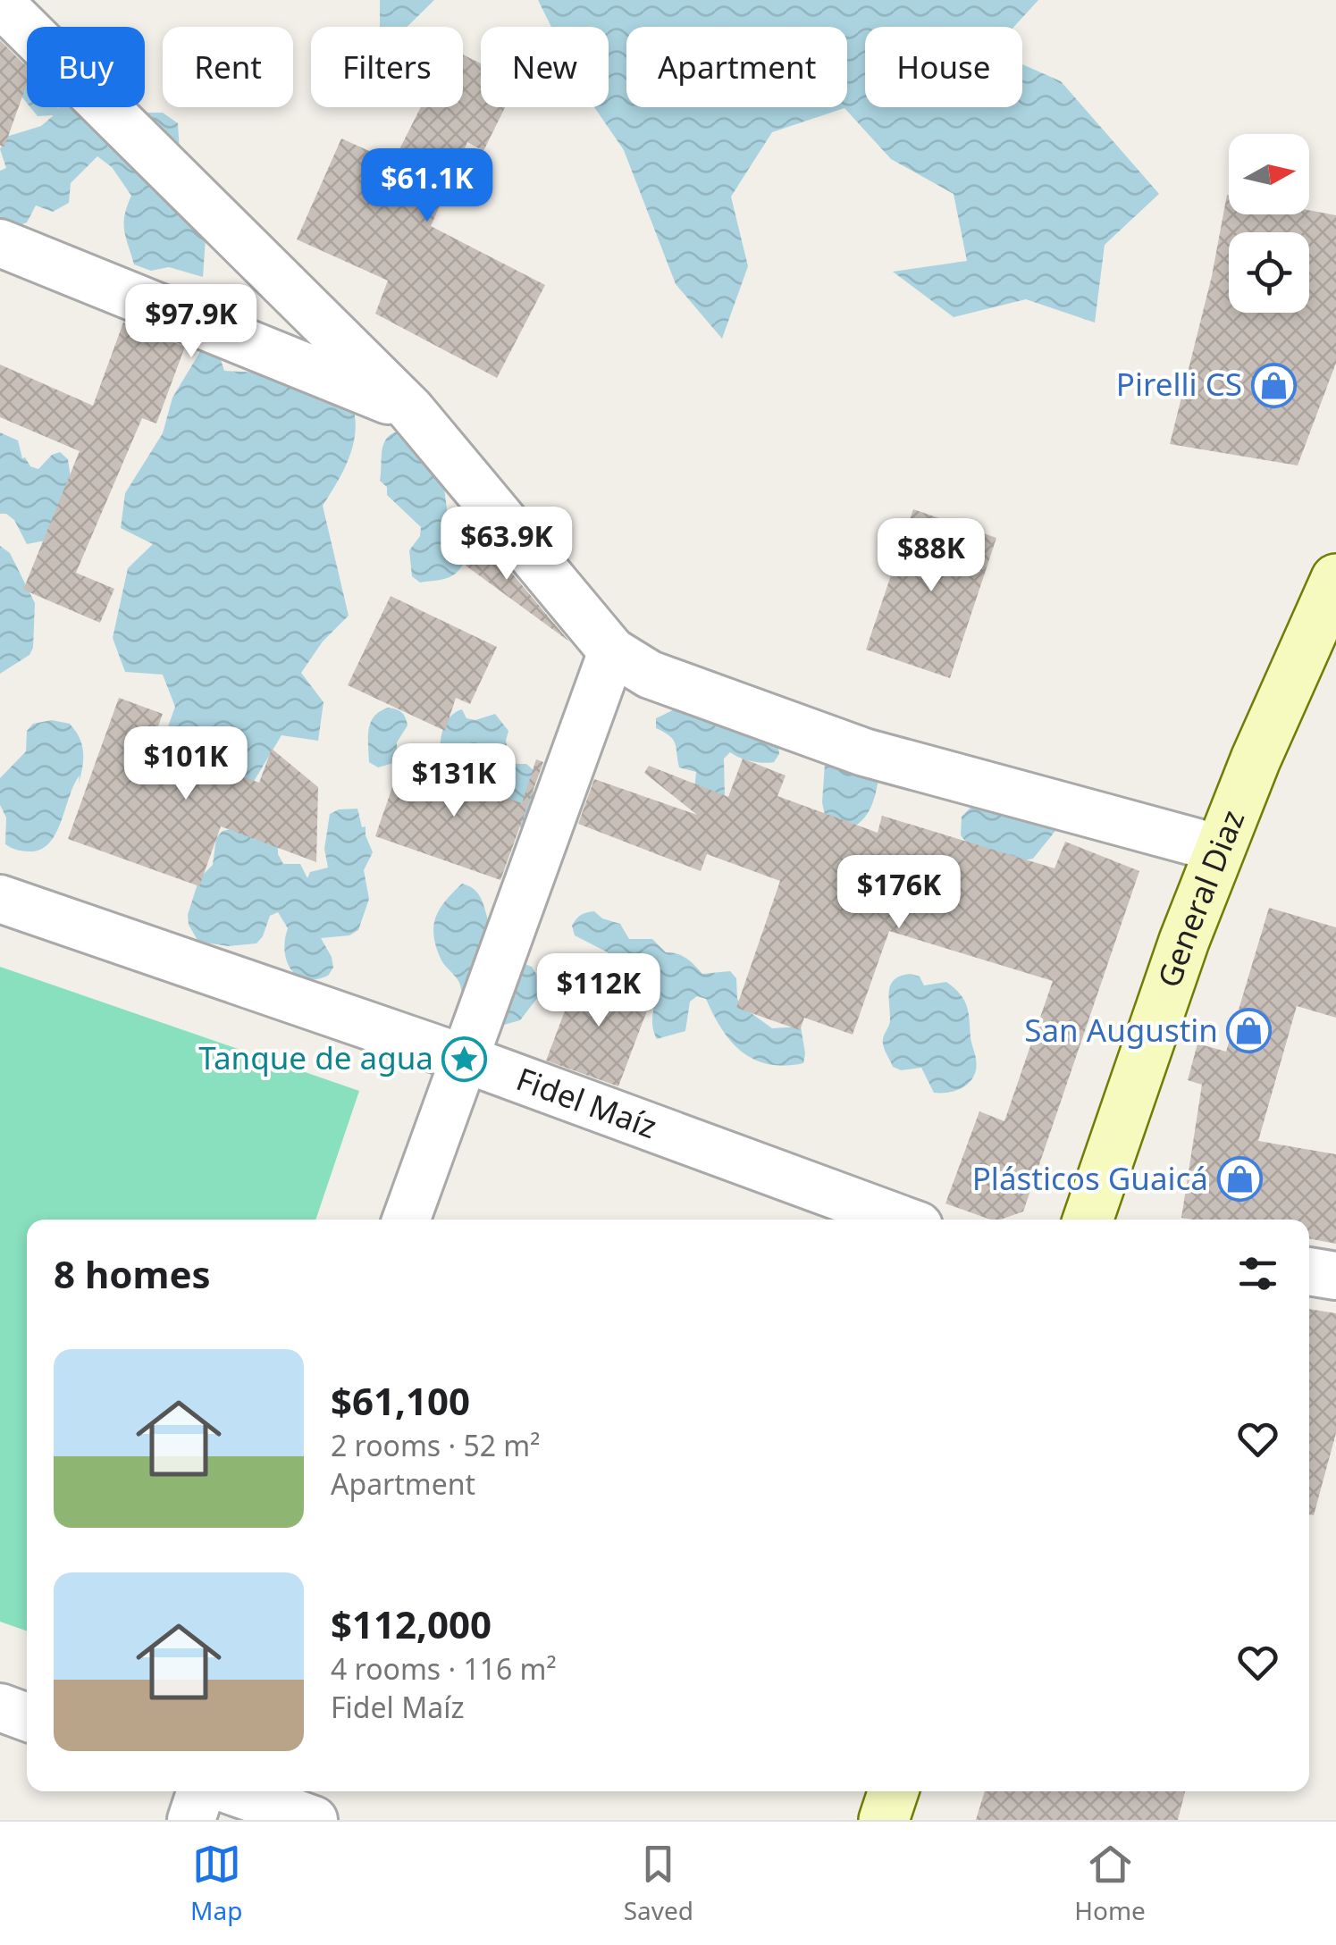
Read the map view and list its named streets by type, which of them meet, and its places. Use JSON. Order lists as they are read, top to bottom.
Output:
{
  "streets": {
    "main road": ["General Diaz"],
    "street": ["Fidel Maíz"]
  },
  "places": {
    "shop": ["Pirelli CS", "San Augustin", "Plásticos Guaicá"],
    "place": ["Tanque de agua"]
  },
  "north": "right",
  "page": {
    "chip": [
      "Buy",
      "Rent",
      "Filters",
      "New",
      "Apartment",
      "House"
    ],
    "price": [
      "$61.1K",
      "$97.9K",
      "$63.9K",
      "$88K",
      "$101K",
      "$131K",
      "$176K",
      "$112K"
    ],
    "heading": "8 homes",
    "list": [
      {
        "name": "$61,100",
        "note": "2 rooms · 52 m² · Apartment"
      },
      {
        "name": "$112,000",
        "note": "4 rooms · 116 m² · Fidel Maíz"
      }
    ],
    "tabs": ["Map", "Saved", "Home"]
  }
}
